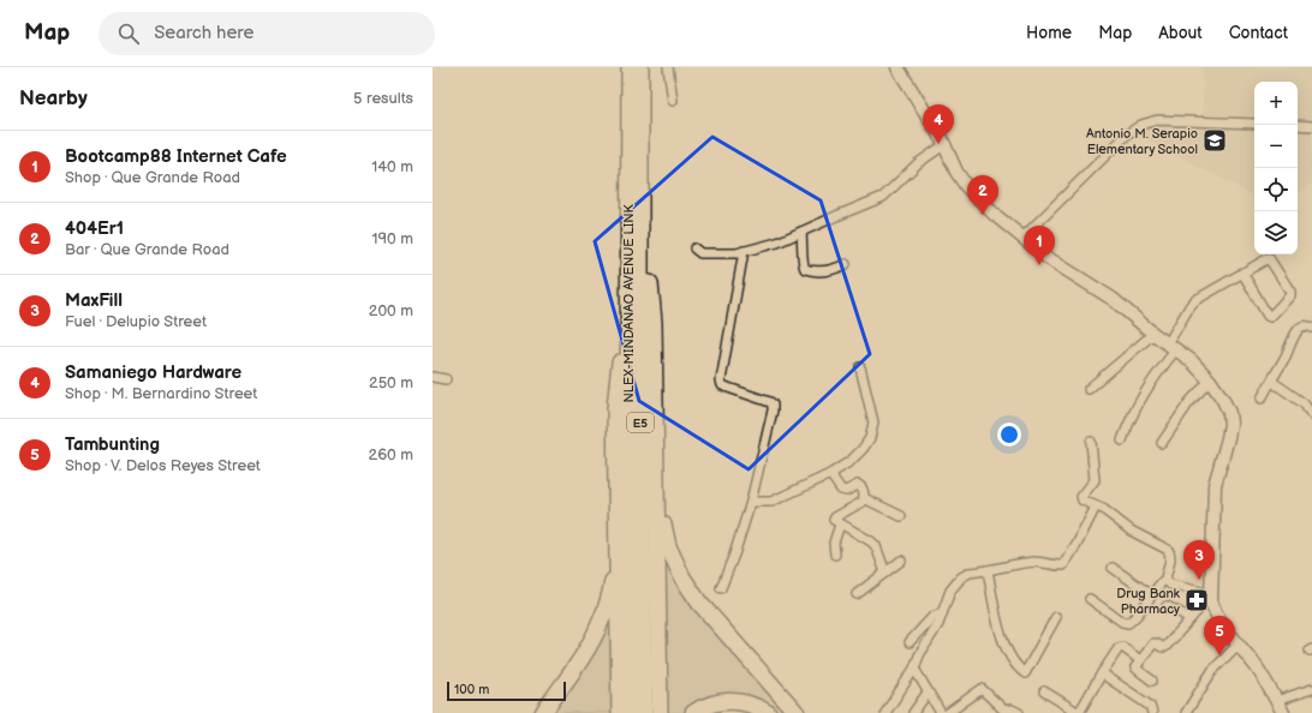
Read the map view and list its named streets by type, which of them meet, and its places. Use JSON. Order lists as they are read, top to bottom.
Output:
{
  "streets": {
    "highway": ["NLEX-MINDANAO AVENUE LINK", "E5"]
  },
  "places": {
    "school or university": ["Antonio M. Serapio Elementary School"],
    "pharmacy": ["Drug Bank Pharmacy"]
  },
  "scale_bar": "100 m",
  "page": {
    "header": "Map",
    "search": "Search here",
    "nav": [
      "Home",
      "Map",
      "About",
      "Contact"
    ],
    "heading": ["Nearby", "5 results"],
    "map_buttons": ["+", "−"],
    "pins": [
      "4",
      "2",
      "1",
      "3",
      "5"
    ],
    "list": [
      {
        "mark": "1",
        "name": "Bootcamp88 Internet Cafe",
        "note": "Shop · Que Grande Road",
        "value": "140 m"
      },
      {
        "mark": "2",
        "name": "404Er1",
        "note": "Bar · Que Grande Road",
        "value": "190 m"
      },
      {
        "mark": "3",
        "name": "MaxFill",
        "note": "Fuel · Delupio Street",
        "value": "200 m"
      },
      {
        "mark": "4",
        "name": "Samaniego Hardware",
        "note": "Shop · M. Bernardino Street",
        "value": "250 m"
      },
      {
        "mark": "5",
        "name": "Tambunting",
        "note": "Shop · V. Delos Reyes Street",
        "value": "260 m"
      }
    ],
    "scale": "100 m"
  }
}
